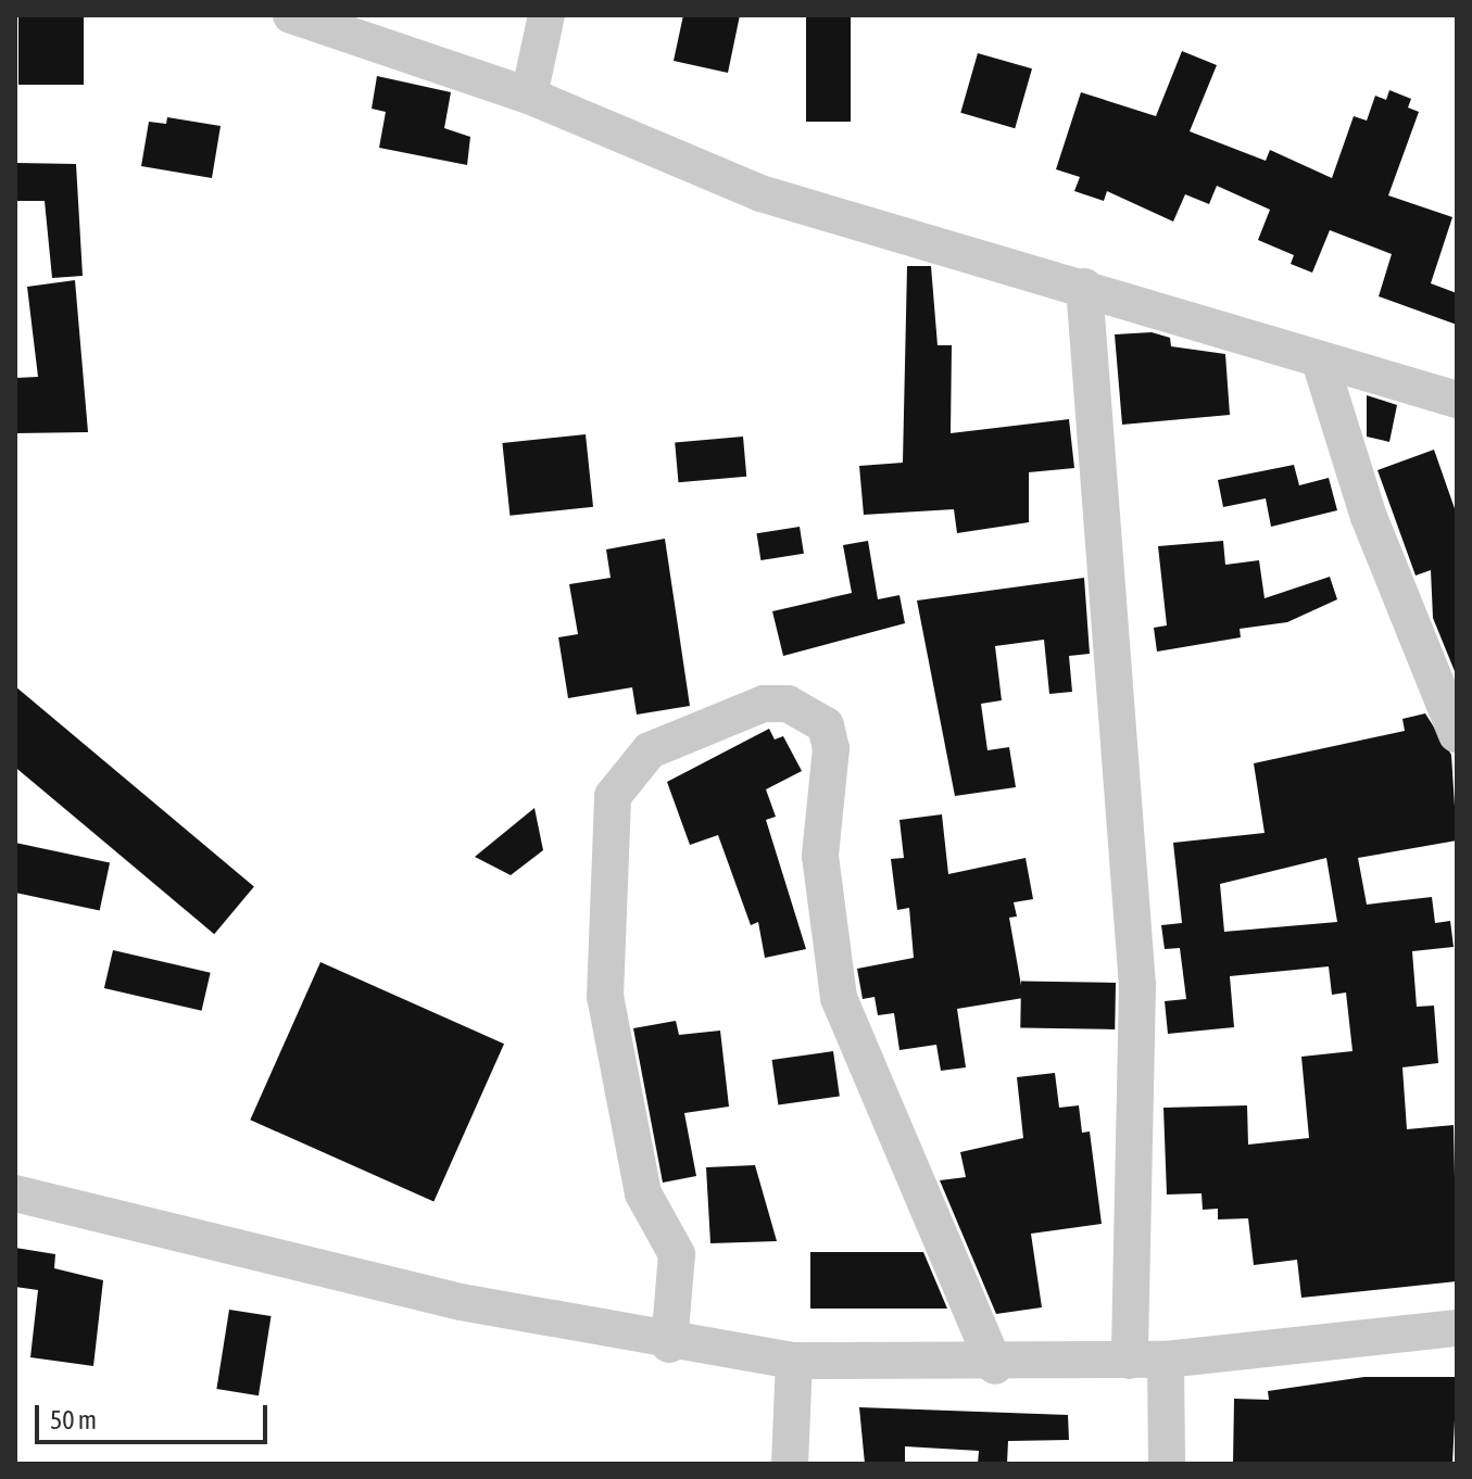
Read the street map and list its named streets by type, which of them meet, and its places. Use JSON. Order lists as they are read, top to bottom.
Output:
{
  "scale_bar": "50 m"
}
